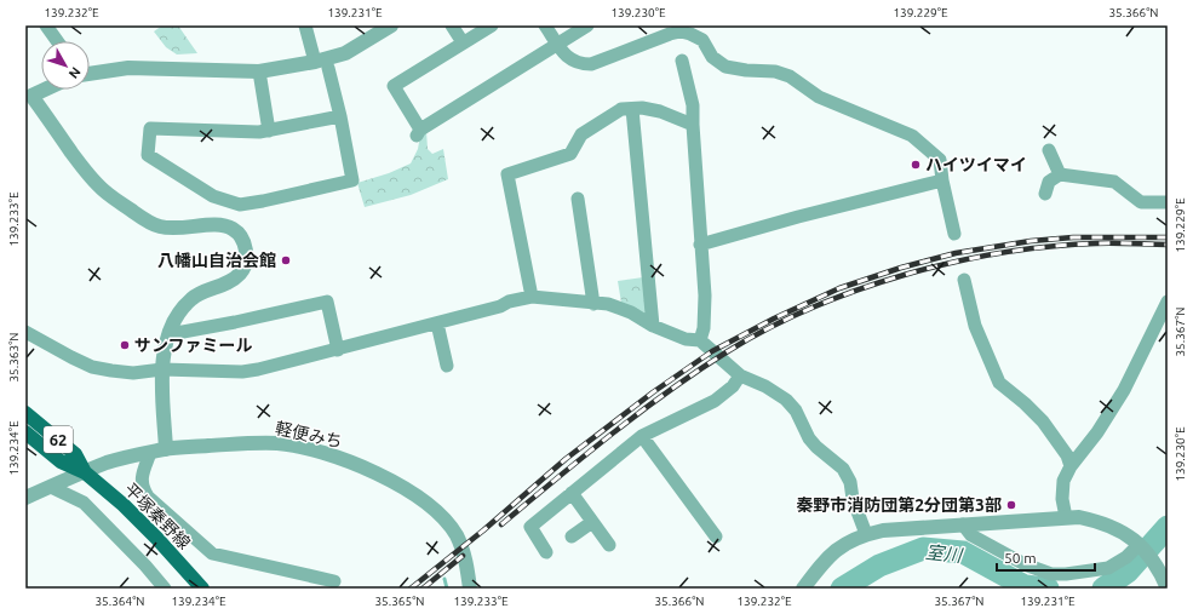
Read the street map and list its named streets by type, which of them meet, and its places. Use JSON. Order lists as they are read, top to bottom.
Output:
{
  "streets": {
    "main road": ["62", "平塚秦野線"],
    "street": ["軽便みち"]
  },
  "crossings": [
    ["軽便みち", "平塚秦野線"]
  ],
  "water": ["室川"],
  "places": [
    "ハイツイマイ",
    "八幡山自治会館",
    "サンファミール",
    "秦野市消防団第2分団第3部"
  ],
  "scale_bar": "50 m",
  "north": "bottom right",
  "coordinates": [
    "139.232°E",
    "139.231°E",
    "139.230°E",
    "139.229°E",
    "35.366°N",
    "139.233°E",
    "35.367°N",
    "35.363°N",
    "139.234°E",
    "35.364°N",
    "35.365°N"
  ]
}
